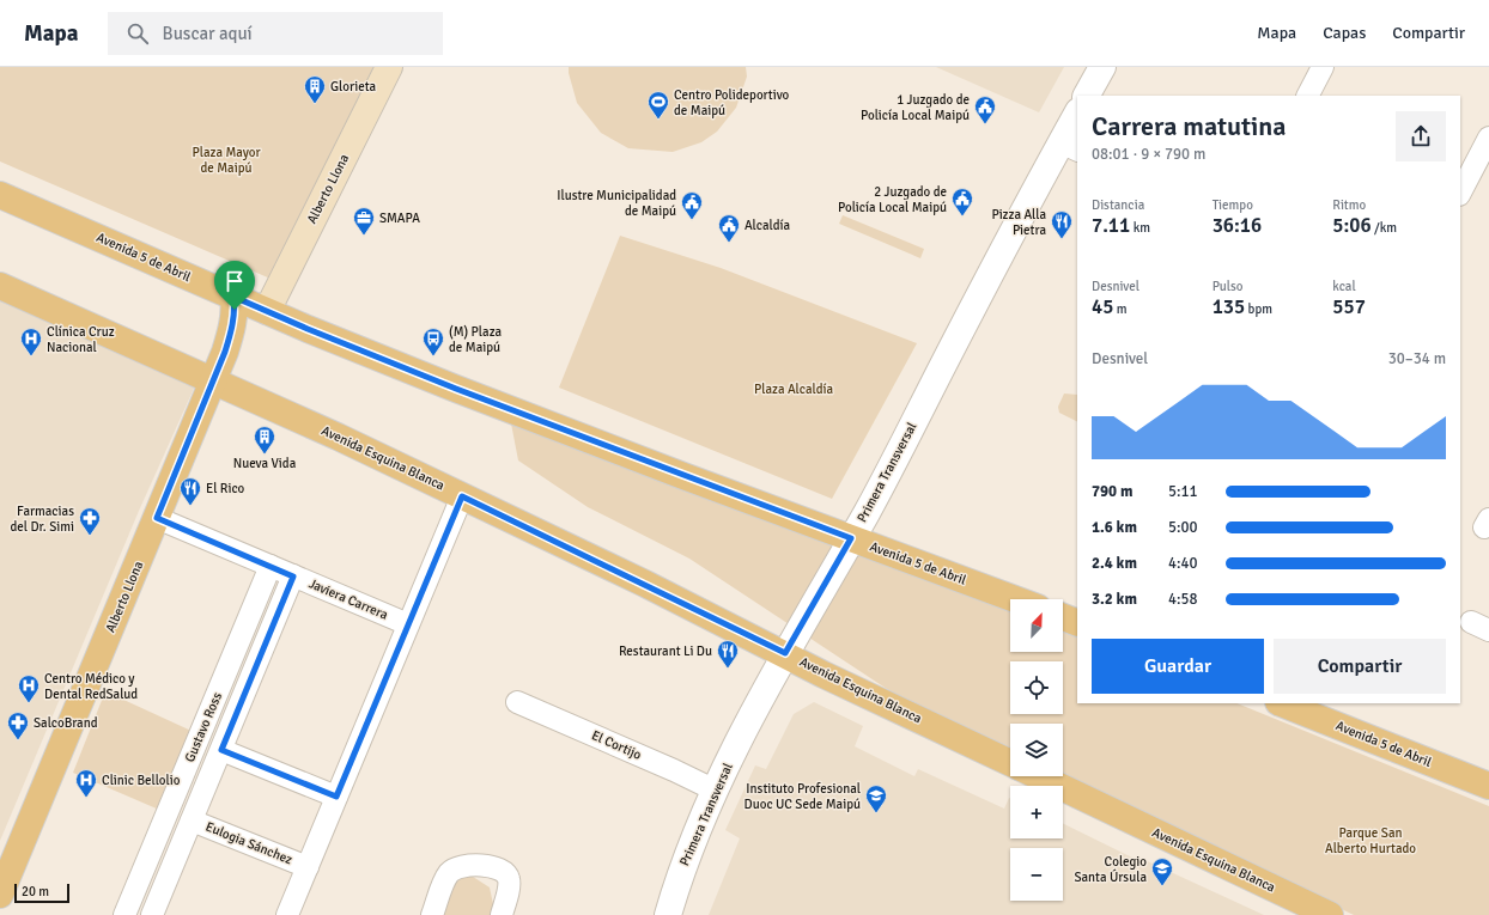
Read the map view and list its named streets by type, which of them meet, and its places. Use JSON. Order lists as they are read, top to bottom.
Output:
{
  "streets": {
    "main road": ["Alberto Llona", "Avenida 5 de Abril", "Avenida Esquina Blanca"],
    "street": [
      "Primera Transversal",
      "Javiera Carrera",
      "Gustavo Ross",
      "El Cortijo",
      "Eulogia Sánchez"
    ]
  },
  "crossings": [
    ["Alberto Llona", "Avenida 5 de Abril"],
    ["Alberto Llona", "Avenida Esquina Blanca"],
    ["Alberto Llona", "Javiera Carrera"],
    ["Avenida 5 de Abril", "Primera Transversal"],
    ["Avenida Esquina Blanca", "Primera Transversal"],
    ["Primera Transversal", "El Cortijo"],
    ["Javiera Carrera", "Gustavo Ross"],
    ["Gustavo Ross", "Eulogia Sánchez"]
  ],
  "parks": ["Plaza Mayor de Maipú", "Plaza Alcaldía", "Parque San Alberto Hurtado"],
  "places": {
    "building": ["Glorieta", "Nueva Vida"],
    "sports": ["Centro Polideportivo de Maipú"],
    "public building": [
      "1 Juzgado de Policía Local Maipú",
      "2 Juzgado de Policía Local Maipú",
      "Ilustre Municipalidad de Maipú",
      "Alcaldía"
    ],
    "office": ["SMAPA"],
    "restaurant": ["Pizza Alla Pietra", "El Rico", "Restaurant Li Du"],
    "hospital": ["Clínica Cruz Nacional", "Centro Médico y Dental RedSalud", "Clinic Bellolio"],
    "bus stop": ["(M) Plaza de Maipú"],
    "pharmacy": ["Farmacias del Dr. Simi", "SalcoBrand"],
    "school or university": ["Instituto Profesional Duoc UC Sede Maipú", "Colegio Santa Úrsula"]
  },
  "scale_bar": "20 m",
  "north": "top right",
  "page": {
    "header": "Mapa",
    "search": "Buscar aquí",
    "nav": ["Mapa", "Capas", "Compartir"],
    "heading": ["Carrera matutina", "08:01 · 9 × 790 m"],
    "stats": [
      ["Distancia", "7.11 km"],
      ["Tiempo", "36:16"],
      ["Ritmo", "5:06 /km"],
      ["Desnivel", "45 m"],
      ["Pulso", "135 bpm"],
      ["kcal", "557"]
    ],
    "chart": ["Desnivel", "30–34 m"],
    "list": [
      {
        "name": "790 m",
        "note": "5:11"
      },
      {
        "name": "1.6 km",
        "note": "5:00"
      },
      {
        "name": "2.4 km",
        "note": "4:40"
      },
      {
        "name": "3.2 km",
        "note": "4:58"
      }
    ],
    "map_buttons": ["+", "−"],
    "buttons": ["Guardar", "Compartir"],
    "scale": "20 m"
  }
}
